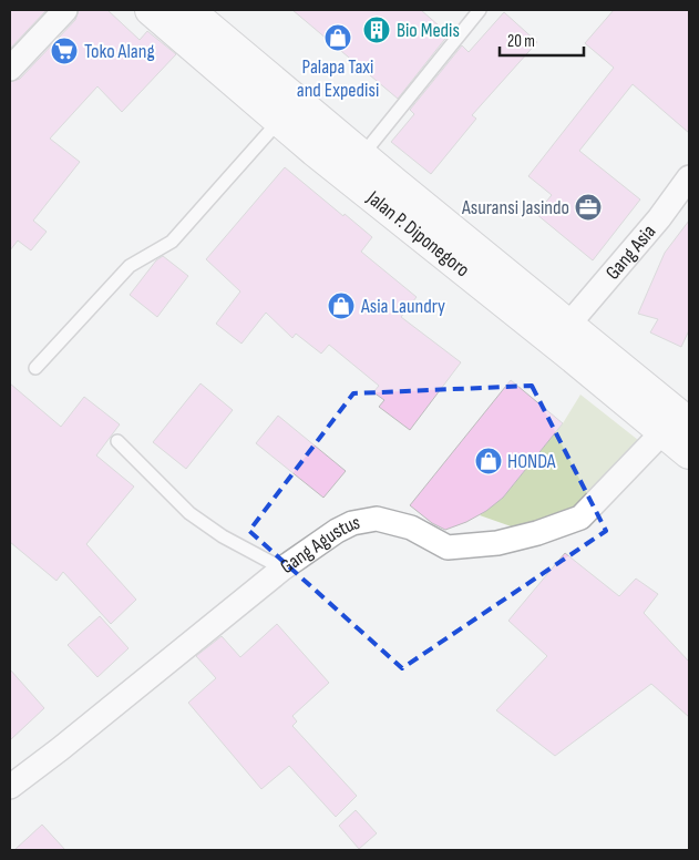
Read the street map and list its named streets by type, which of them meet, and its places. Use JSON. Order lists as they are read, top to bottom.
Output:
{
  "streets": {
    "main road": ["Jalan P. Diponegoro"],
    "street": ["Gang Asia", "Gang Agustus"]
  },
  "crossings": [
    ["Jalan P. Diponegoro", "Gang Asia"],
    ["Jalan P. Diponegoro", "Gang Agustus"]
  ],
  "places": {
    "building": ["Bio Medis"],
    "shop": ["Palapa Taxi and Expedisi", "Asia Laundry", "HONDA"],
    "supermarket": ["Toko Alang"],
    "office": ["Asuransi Jasindo"]
  },
  "scale_bar": "20 m"
}
